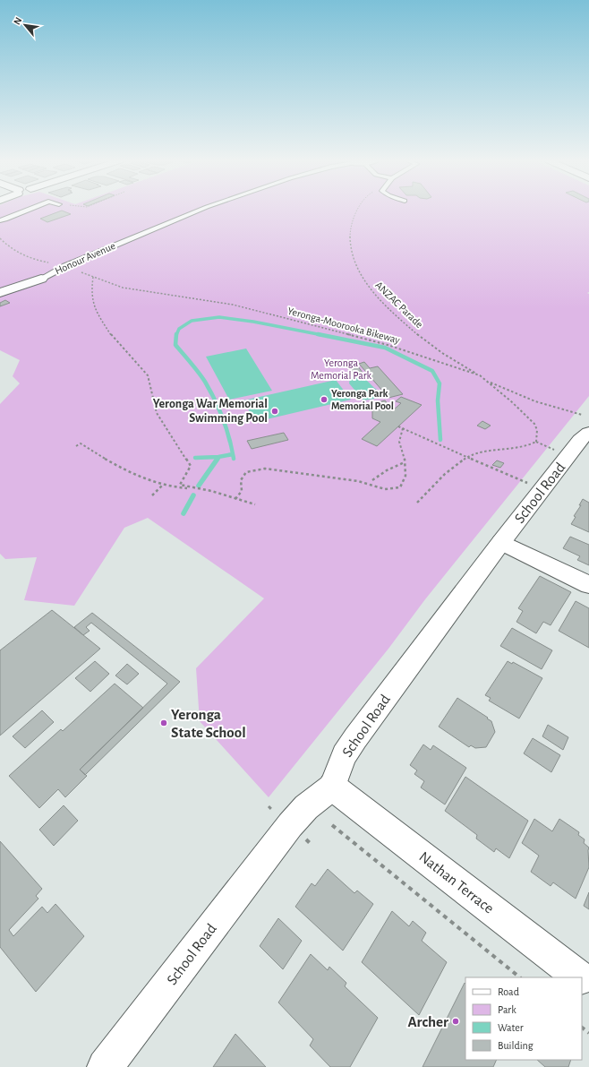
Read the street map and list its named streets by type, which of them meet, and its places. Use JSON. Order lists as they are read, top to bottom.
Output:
{
  "streets": {
    "main road": ["Honour Avenue", "School Road", "Nathan Terrace"],
    "path": ["ANZAC Parade", "Yeronga-Moorooka Bikeway"]
  },
  "crossings": [
    ["ANZAC Parade", "Yeronga-Moorooka Bikeway"],
    ["School Road", "Nathan Terrace"]
  ],
  "parks": ["Yeronga Memorial Park"],
  "places": [
    "Yeronga Park Memorial Pool",
    "Yeronga War Memorial Swimming Pool",
    "Yeronga State School",
    "Archer"
  ],
  "legend": [
    "Road",
    "Park",
    "Water",
    "Building"
  ],
  "north": "top left"
}
